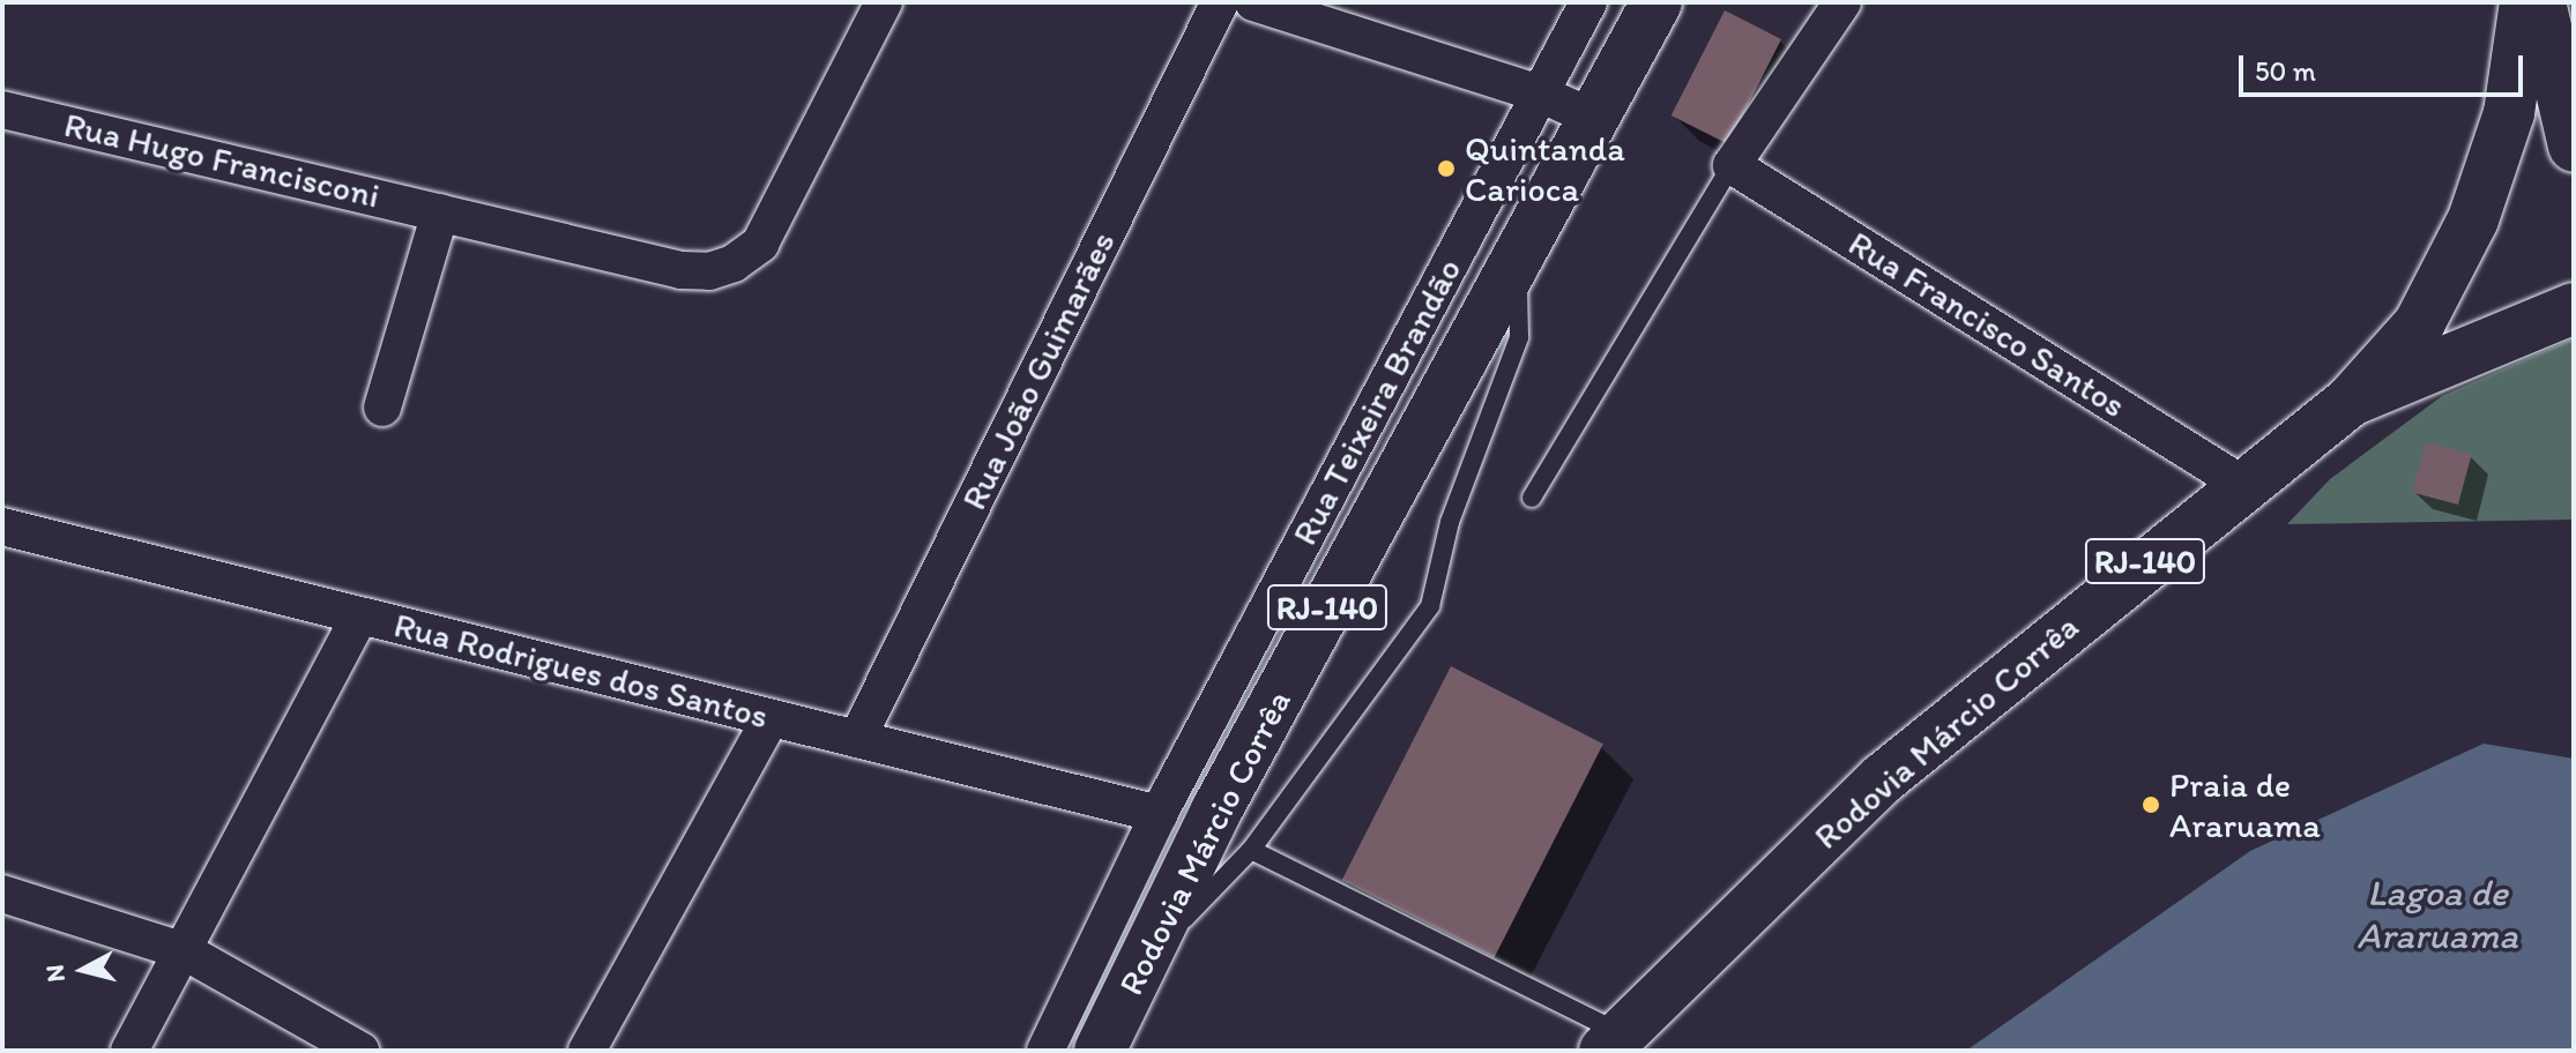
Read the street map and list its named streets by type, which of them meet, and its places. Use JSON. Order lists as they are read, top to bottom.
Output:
{
  "streets": {
    "main road": ["RJ-140", "Rodovia Márcio Corrêa"],
    "street": [
      "Rua Hugo Francisconi",
      "Rua Francisco Santos",
      "Rua João Guimarães",
      "Rua Teixeira Brandão",
      "Rua Rodrigues dos Santos"
    ]
  },
  "crossings": [
    ["Rua Francisco Santos", "Rodovia Márcio Corrêa"],
    ["Rua João Guimarães", "Rua Rodrigues dos Santos"],
    ["Rua Teixeira Brandão", "Rua Rodrigues dos Santos"]
  ],
  "water": ["Lagoa de Araruama"],
  "places": ["Quintanda Carioca", "Praia de Araruama"],
  "scale_bar": "50 m",
  "north": "left"
}
